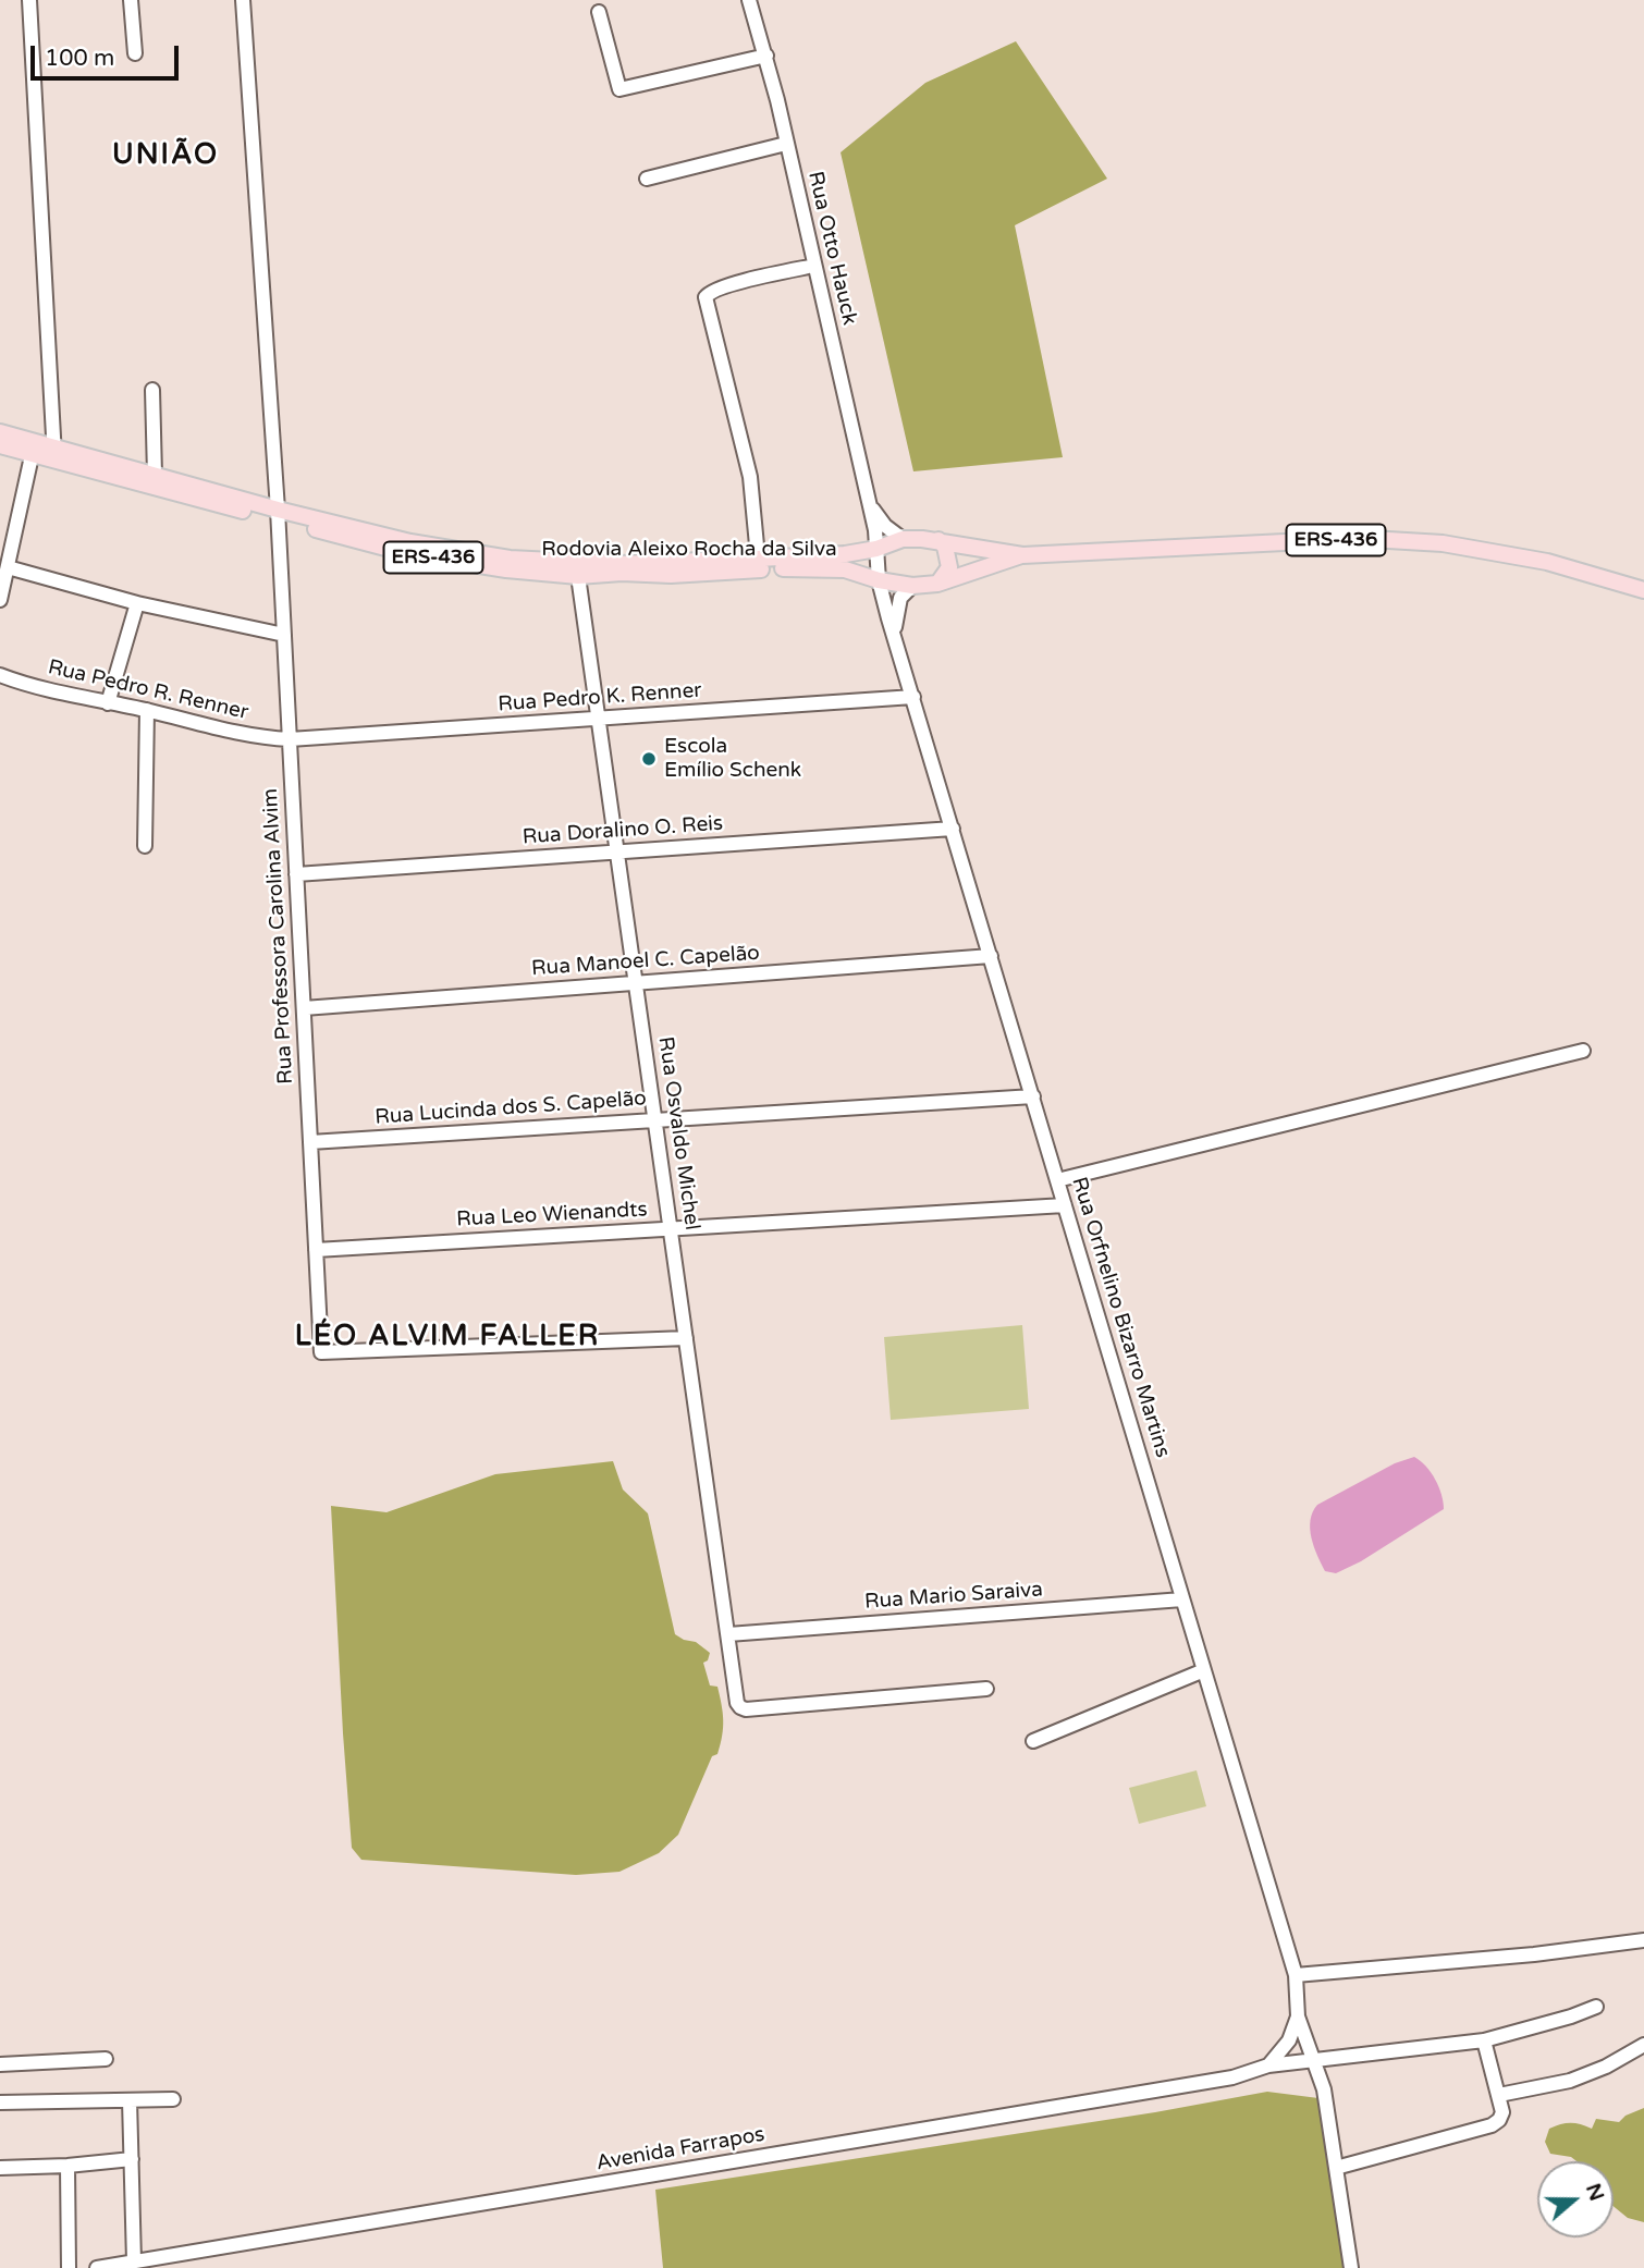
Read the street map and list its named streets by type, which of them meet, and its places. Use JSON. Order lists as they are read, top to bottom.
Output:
{
  "streets": {
    "main road": ["ERS-436", "Rodovia Aleixo Rocha da Silva"],
    "street": [
      "Rua Otto Hauck",
      "Rua Pedro R. Renner",
      "Rua Pedro K. Renner",
      "Rua Doralino O. Reis",
      "Rua Professora Carolina Alvim",
      "Rua Manoel C. Capelão",
      "Rua Lucinda dos S. Capelão",
      "Rua Osvaldo Michel",
      "Rua Leo Wienandts",
      "Rua Orfnelino Bizarro Martins",
      "Rua Mario Saraiva",
      "Avenida Farrapos"
    ]
  },
  "crossings": [
    ["Rua Otto Hauck", "Rua Orfnelino Bizarro Martins"],
    ["Rodovia Aleixo Rocha da Silva", "Rua Professora Carolina Alvim"],
    ["Rodovia Aleixo Rocha da Silva", "Rua Osvaldo Michel"],
    ["Rodovia Aleixo Rocha da Silva", "Rua Orfnelino Bizarro Martins"],
    ["Rua Pedro R. Renner", "Rua Pedro K. Renner"],
    ["Rua Pedro R. Renner", "Rua Professora Carolina Alvim"],
    ["Rua Pedro K. Renner", "Rua Professora Carolina Alvim"],
    ["Rua Pedro K. Renner", "Rua Osvaldo Michel"],
    ["Rua Pedro K. Renner", "Rua Orfnelino Bizarro Martins"],
    ["Rua Doralino O. Reis", "Rua Professora Carolina Alvim"],
    ["Rua Doralino O. Reis", "Rua Osvaldo Michel"],
    ["Rua Doralino O. Reis", "Rua Orfnelino Bizarro Martins"],
    ["Rua Professora Carolina Alvim", "Rua Manoel C. Capelão"],
    ["Rua Professora Carolina Alvim", "Rua Lucinda dos S. Capelão"],
    ["Rua Professora Carolina Alvim", "Rua Osvaldo Michel"],
    ["Rua Professora Carolina Alvim", "Rua Leo Wienandts"],
    ["Rua Manoel C. Capelão", "Rua Osvaldo Michel"],
    ["Rua Manoel C. Capelão", "Rua Orfnelino Bizarro Martins"],
    ["Rua Lucinda dos S. Capelão", "Rua Osvaldo Michel"],
    ["Rua Lucinda dos S. Capelão", "Rua Orfnelino Bizarro Martins"],
    ["Rua Osvaldo Michel", "Rua Leo Wienandts"],
    ["Rua Osvaldo Michel", "Rua Mario Saraiva"],
    ["Rua Leo Wienandts", "Rua Orfnelino Bizarro Martins"],
    ["Rua Orfnelino Bizarro Martins", "Rua Mario Saraiva"]
  ],
  "districts": ["UNIÃO", "LÉO ALVIM FALLER"],
  "places": ["Escola Emílio Schenk"],
  "scale_bar": "100 m",
  "north": "right"
}
